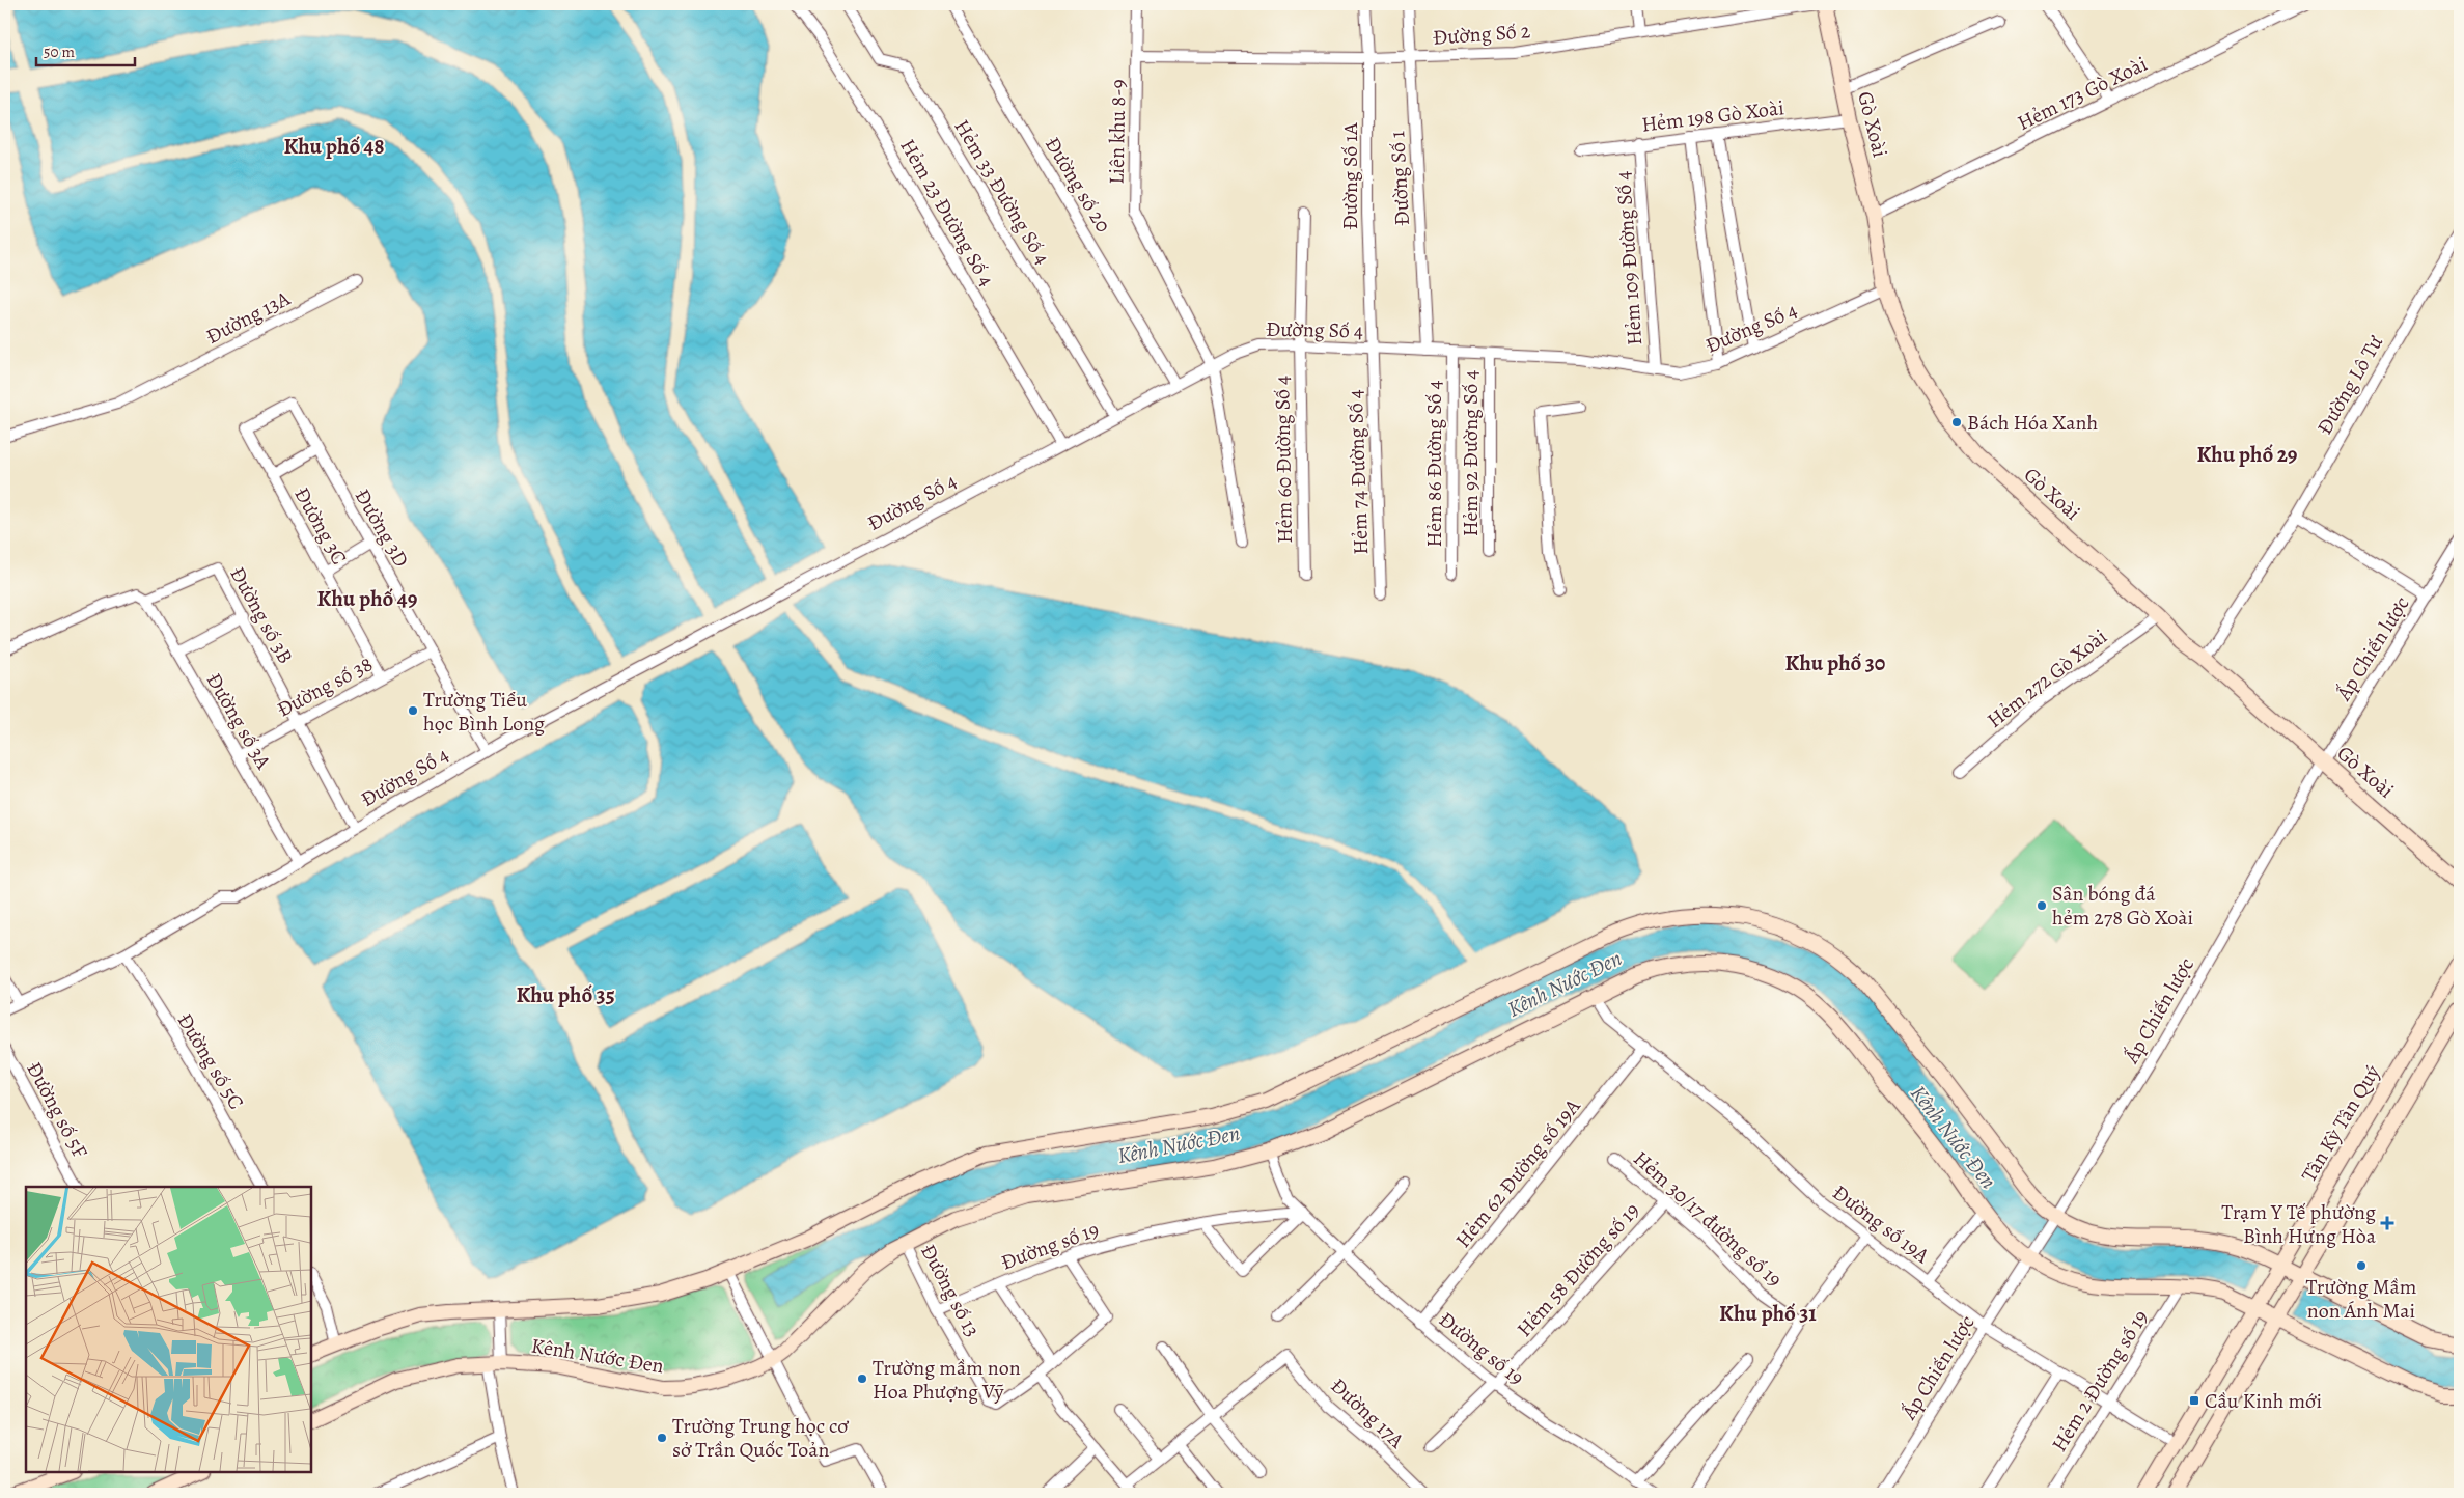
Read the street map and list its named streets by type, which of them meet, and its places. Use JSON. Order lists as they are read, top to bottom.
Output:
{
  "streets": {
    "street": [
      "Đường Số 2",
      "Hẻm 173 Gò Xoài",
      "Hẻm 198 Gò Xoài",
      "Gò Xoài",
      "Liên khu 8-9",
      "Đường Số 1A",
      "Đường Số 1",
      "Đường số 20",
      "Hẻm 33 Đường Số 4",
      "Hẻm 23 Đường Số 4",
      "Hẻm 109 Đường Số 4",
      "Đường 13A",
      "Đường Số 4",
      "Đường Lô Tư",
      "Hẻm 92 Đường Số 4",
      "Hẻm 60 Đường Số 4",
      "Hẻm 86 Đường Số 4",
      "Hẻm 74 Đường Số 4",
      "Đường 3C",
      "Đường 3D",
      "Đường số 3B",
      "Ấp Chiến lược",
      "Hẻm 272 Gò Xoài",
      "Đường số 38",
      "Đường số 3A",
      "Đường số 5C",
      "Đường số 5F",
      "Tân Kỳ Tân Quý",
      "Hẻm 62 Đường số 19A",
      "Hẻm 30/17 đường số 19",
      "Đường số 19A",
      "Đường số 19",
      "Hẻm 58 Đường số 19",
      "Đường số 13",
      "Kênh Nước Đen",
      "Hẻm 2 Đường số 19",
      "Đường 17A"
    ]
  },
  "crossings": [
    ["Đường Số 2", "Gò Xoài"],
    ["Đường Số 2", "Liên khu 8-9"],
    ["Đường Số 2", "Đường Số 1A"],
    ["Đường Số 2", "Đường Số 1"],
    ["Hẻm 173 Gò Xoài", "Gò Xoài"],
    ["Hẻm 198 Gò Xoài", "Gò Xoài"],
    ["Hẻm 198 Gò Xoài", "Hẻm 109 Đường Số 4"],
    ["Gò Xoài", "Đường Số 4"],
    ["Gò Xoài", "Đường Lô Tư"],
    ["Gò Xoài", "Ấp Chiến lược"],
    ["Gò Xoài", "Hẻm 272 Gò Xoài"],
    ["Liên khu 8-9", "Đường Số 4"],
    ["Đường Số 1A", "Đường Số 4"],
    ["Đường Số 1A", "Hẻm 74 Đường Số 4"],
    ["Đường Số 1", "Đường Số 4"],
    ["Đường số 20", "Đường Số 4"],
    ["Hẻm 33 Đường Số 4", "Đường Số 4"],
    ["Hẻm 23 Đường Số 4", "Đường Số 4"],
    ["Hẻm 109 Đường Số 4", "Đường Số 4"],
    ["Đường Số 4", "Hẻm 92 Đường Số 4"],
    ["Đường Số 4", "Hẻm 60 Đường Số 4"],
    ["Đường Số 4", "Hẻm 86 Đường Số 4"],
    ["Đường Số 4", "Hẻm 74 Đường Số 4"],
    ["Đường Số 4", "Đường 3D"],
    ["Đường Số 4", "Đường số 3B"],
    ["Đường Số 4", "Đường số 3A"],
    ["Đường Số 4", "Đường số 5C"],
    ["Đường 3C", "Đường 3D"],
    ["Đường 3C", "Đường số 38"],
    ["Đường 3D", "Đường số 38"],
    ["Đường số 3B", "Đường số 38"],
    ["Đường số 3B", "Đường số 3A"],
    ["Ấp Chiến lược", "Đường số 19A"],
    ["Ấp Chiến lược", "Kênh Nước Đen"],
    ["Đường số 38", "Đường số 3A"],
    ["Tân Kỳ Tân Quý", "Đường số 19A"],
    ["Tân Kỳ Tân Quý", "Kênh Nước Đen"],
    ["Hẻm 62 Đường số 19A", "Đường số 19A"],
    ["Hẻm 62 Đường số 19A", "Đường số 19"],
    ["Hẻm 30/17 đường số 19", "Hẻm 58 Đường số 19"],
    ["Đường số 19A", "Kênh Nước Đen"],
    ["Đường số 19A", "Hẻm 2 Đường số 19"],
    ["Đường số 19", "Hẻm 58 Đường số 19"],
    ["Đường số 19", "Đường số 13"],
    ["Đường số 19", "Kênh Nước Đen"],
    ["Đường số 13", "Kênh Nước Đen"],
    ["Kênh Nước Đen", "Hẻm 2 Đường số 19"]
  ],
  "districts": [
    "Khu phố 48",
    "Khu phố 29",
    "Khu phố 49",
    "Khu phố 30",
    "Khu phố 35",
    "Khu phố 31"
  ],
  "water": ["Kênh Nước Đen"],
  "places": {
    "other": [
      "Bách Hóa Xanh",
      "Trường Tiểu học Bình Long",
      "Sân bóng đá hẻm 278 Gò Xoài",
      "Trường Mầm non Ánh Mai",
      "Trường mầm non Hoa Phượng Vỹ",
      "Trường Trung học cơ sở Trần Quốc Toản"
    ],
    "health": ["Trạm Y Tế phường Bình Hưng Hòa"],
    "transit": ["Cầu Kinh mới"]
  },
  "scale_bar": "50 m"
}
